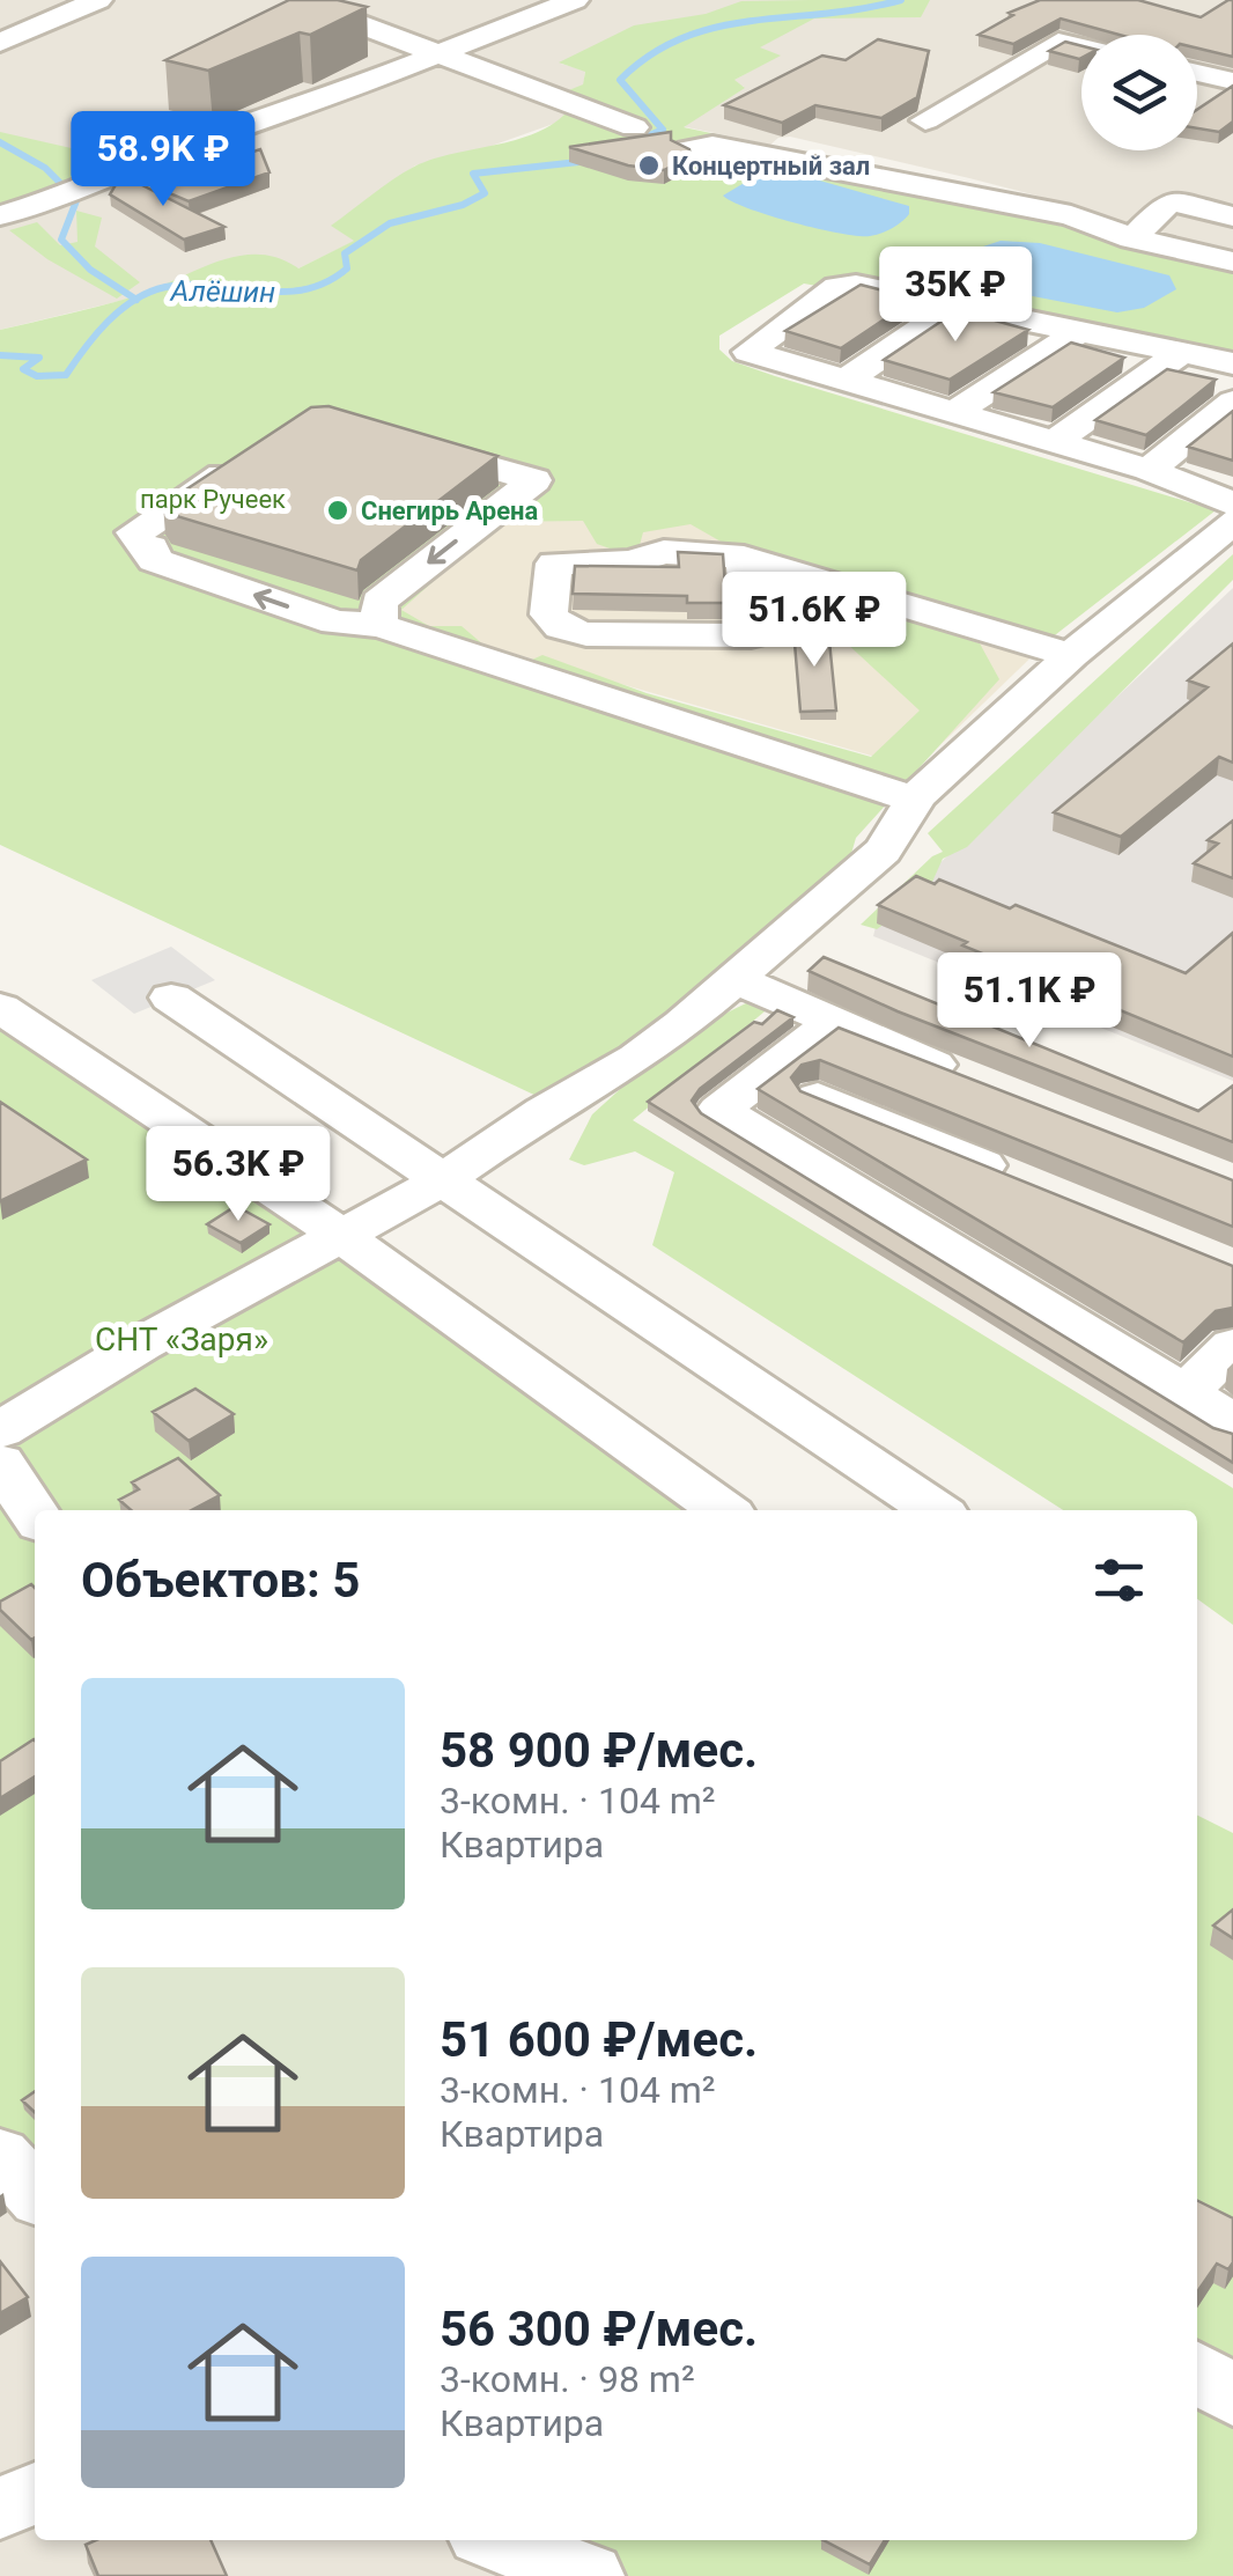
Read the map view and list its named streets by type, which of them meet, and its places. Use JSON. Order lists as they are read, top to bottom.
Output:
{
  "water": ["Алёшин"],
  "parks": ["парк Ручеек", "СНТ «Заря»"],
  "places": ["Концертный зал", "Снегирь Арена"],
  "page": {
    "price": [
      "58.9K ₽",
      "35K ₽",
      "51.6K ₽",
      "51.1K ₽",
      "56.3K ₽"
    ],
    "heading": "Объектов: 5",
    "list": [
      {
        "name": "58 900 ₽/мес.",
        "note": "3-комн. · 104 m² · Квартира"
      },
      {
        "name": "51 600 ₽/мес.",
        "note": "3-комн. · 104 m² · Квартира"
      },
      {
        "name": "56 300 ₽/мес.",
        "note": "3-комн. · 98 m² · Квартира"
      }
    ]
  }
}
